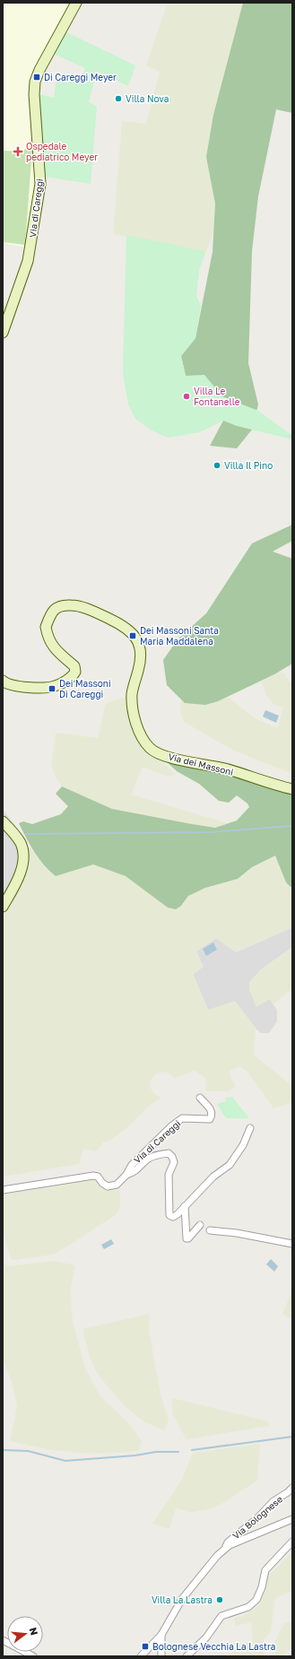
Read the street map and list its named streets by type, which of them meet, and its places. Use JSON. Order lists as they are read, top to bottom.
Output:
{
  "streets": {
    "street": ["Via di Careggi", "Via dei Massoni", "Via Bolognese"]
  },
  "places": {
    "transit": [
      "Di Careggi Meyer",
      "Dei Massoni Santa Maria Maddalena",
      "Dei Massoni Di Careggi",
      "Bolognese Vecchia La Lastra"
    ],
    "other": [
      "Villa Nova",
      "Villa Le Fontanelle",
      "Villa Il Pino",
      "Villa La Lastra"
    ],
    "health": ["Ospedale pediatrico Meyer"]
  },
  "north": "right"
}
